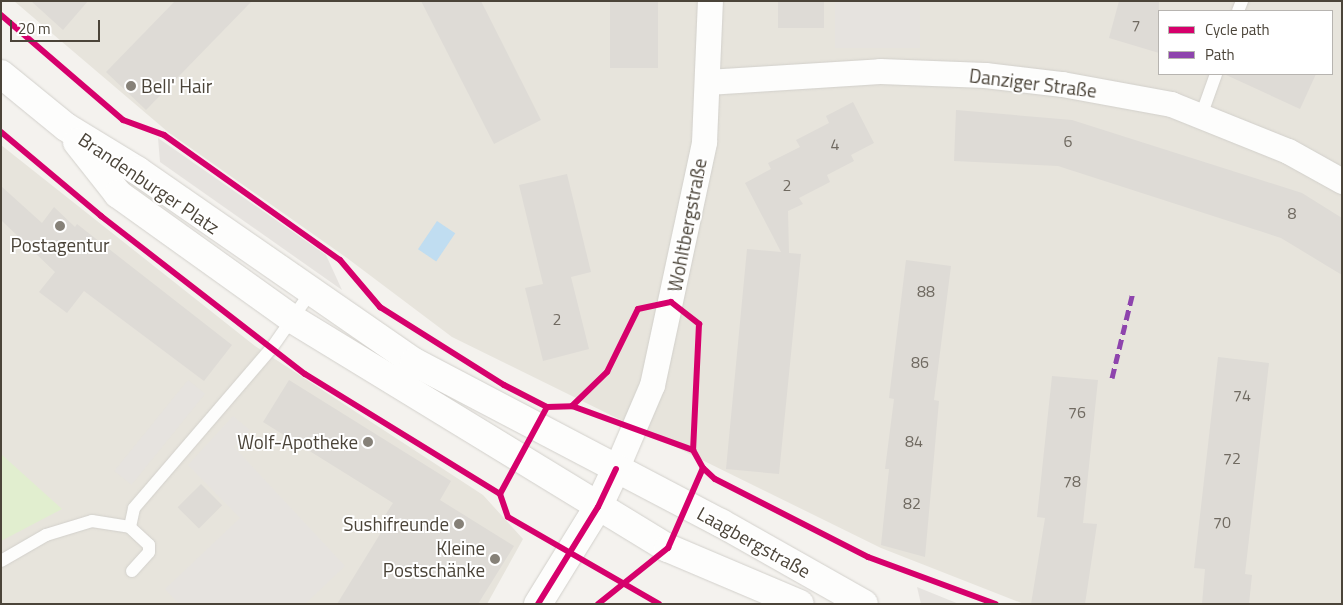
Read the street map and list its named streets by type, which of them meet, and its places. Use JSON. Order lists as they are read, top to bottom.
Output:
{
  "streets": {
    "street": [
      "Danziger Straße",
      "Brandenburger Platz",
      "Wohltbergstraße",
      "Laagbergstraße"
    ]
  },
  "crossings": [
    ["Danziger Straße", "Wohltbergstraße"],
    ["Brandenburger Platz", "Wohltbergstraße"],
    ["Brandenburger Platz", "Laagbergstraße"],
    ["Wohltbergstraße", "Laagbergstraße"]
  ],
  "places": [
    "Bell' Hair",
    "Postagentur",
    "Wolf-Apotheke",
    "Sushifreunde",
    "Kleine Postschänke"
  ],
  "house_numbers": [
    "7",
    "6",
    "4",
    "2",
    "8",
    "88",
    "2",
    "86",
    "74",
    "76",
    "84",
    "72",
    "78",
    "82",
    "70"
  ],
  "legend": ["Cycle path", "Path"],
  "scale_bar": "20 m"
}
